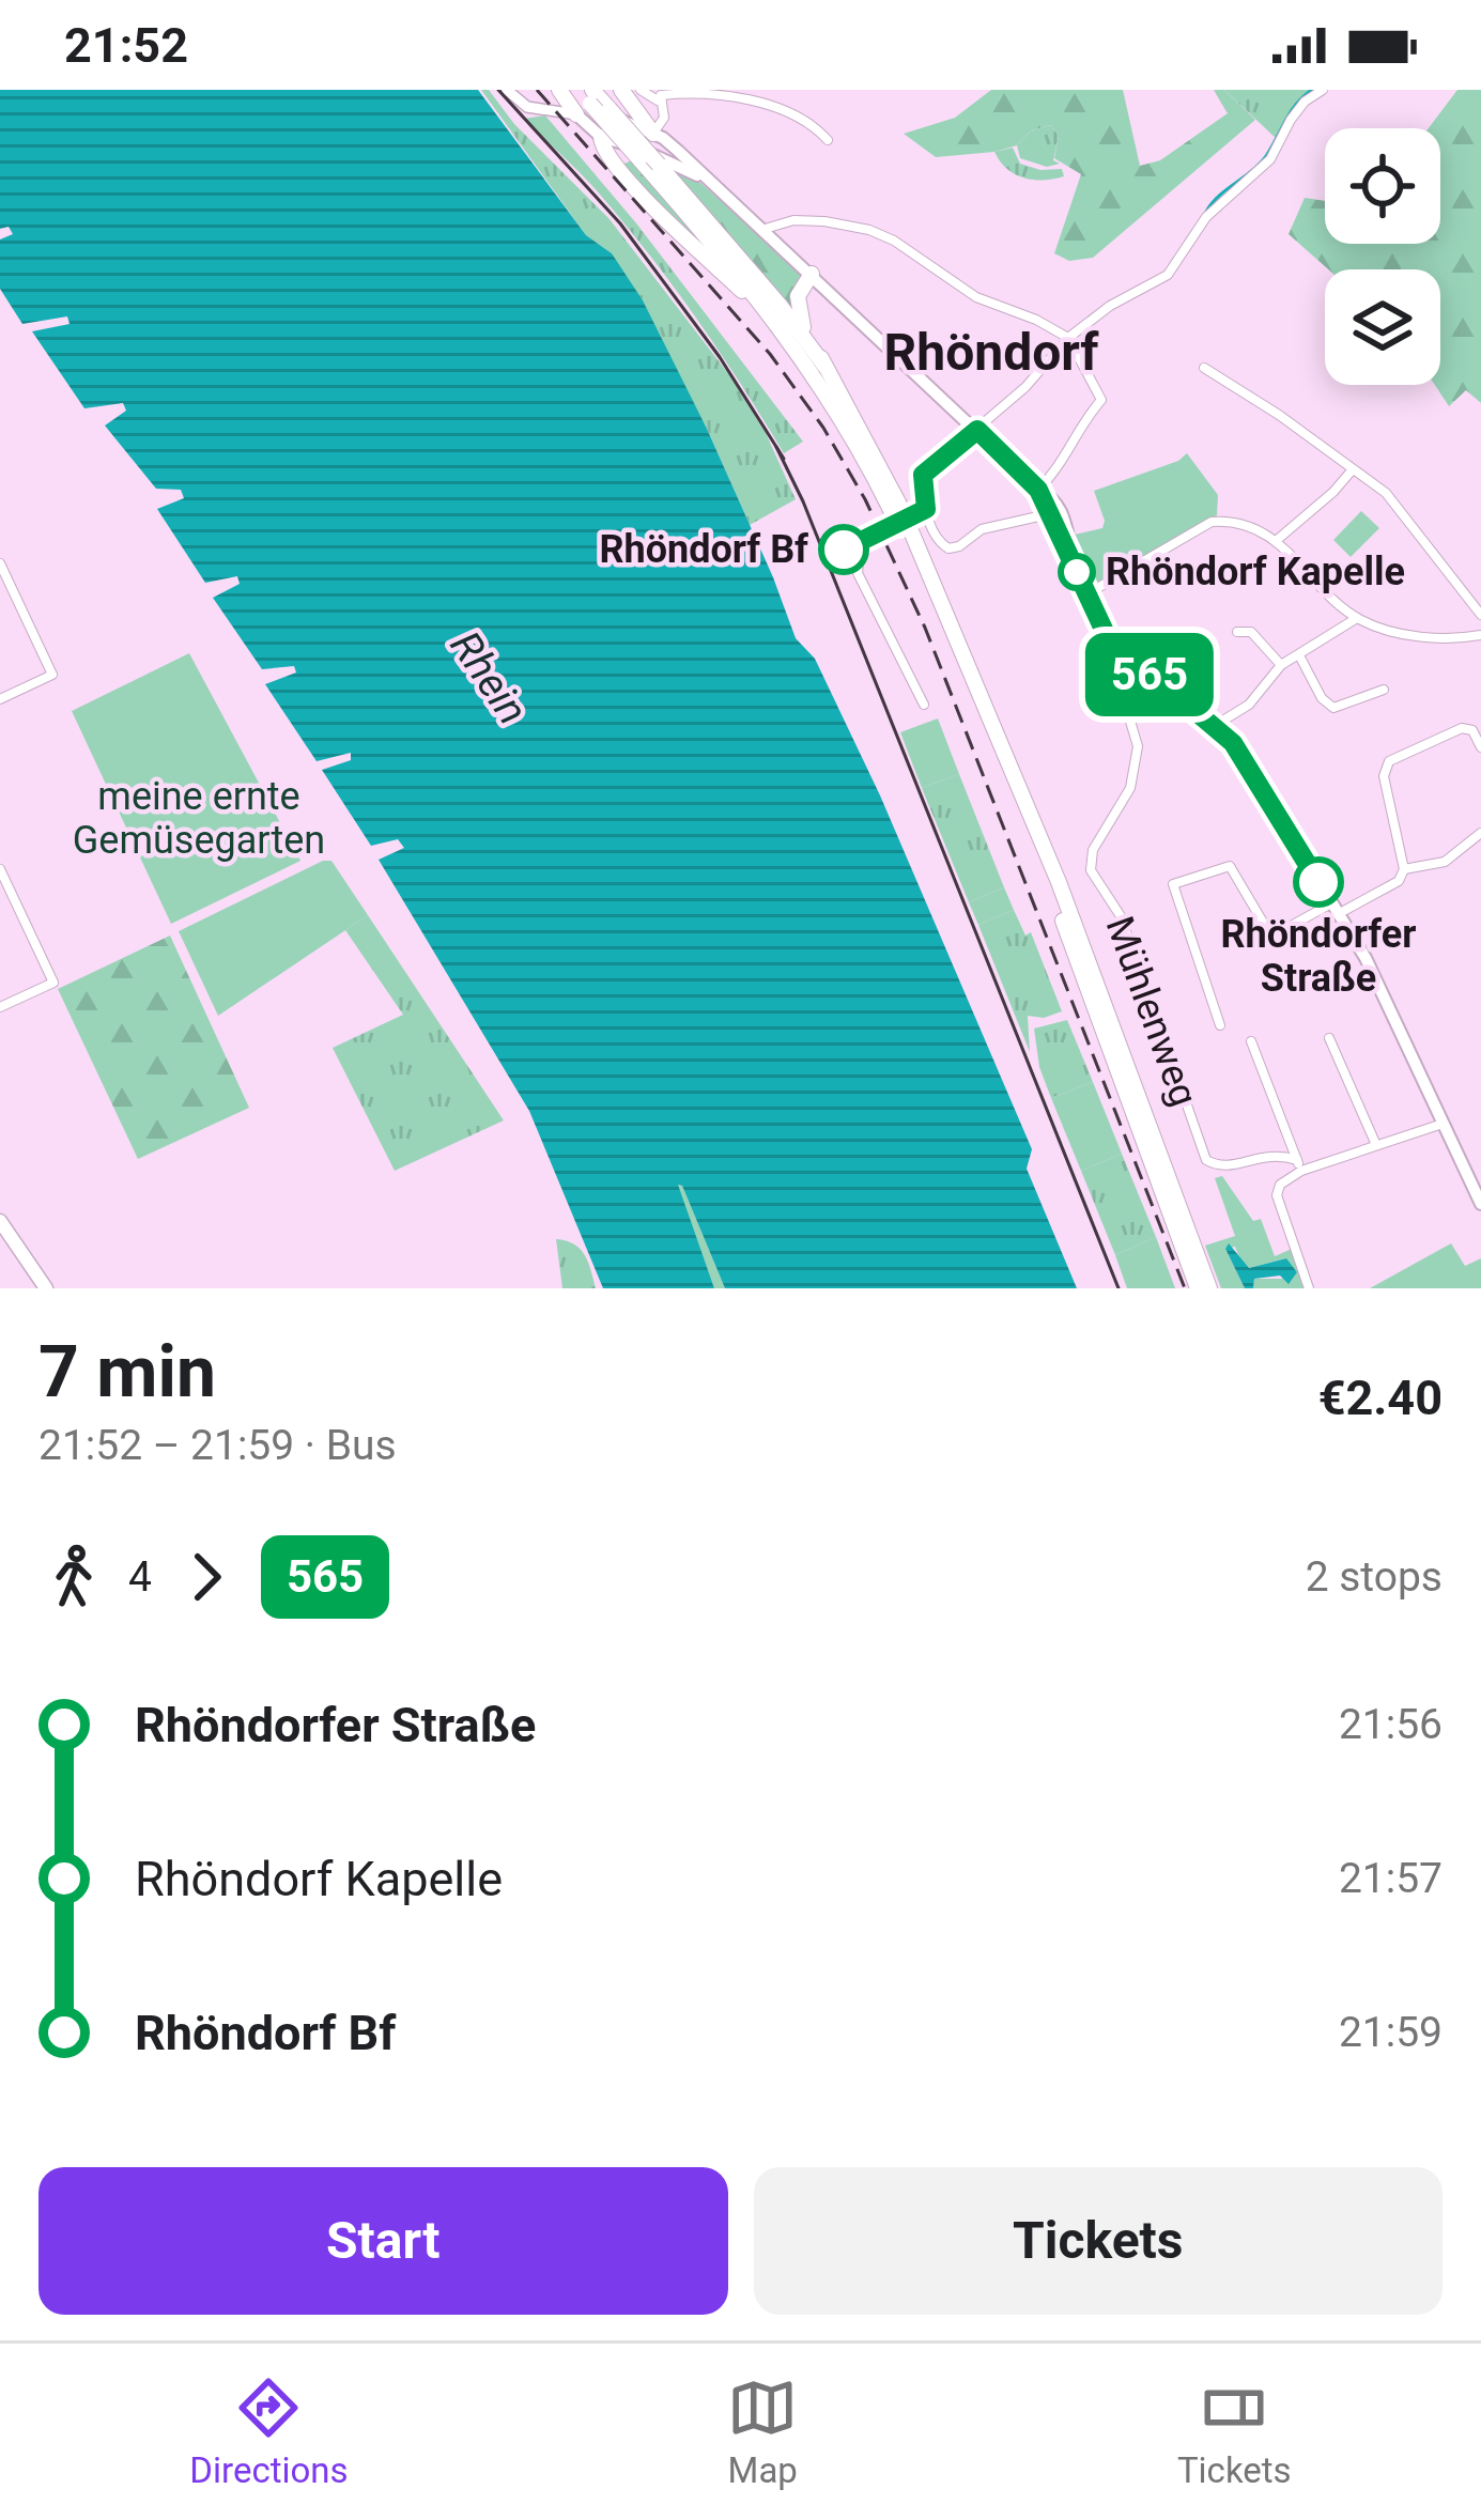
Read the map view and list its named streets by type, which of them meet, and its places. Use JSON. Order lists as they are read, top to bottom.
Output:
{
  "streets": {
    "street": ["Mühlenweg"]
  },
  "districts": ["Rhöndorf"],
  "water": ["Rhein"],
  "parks": ["meine ernte Gemüsegarten"],
  "places": ["Rhöndorf Bf", "Rhöndorf Kapelle", "Rhöndorfer Straße"],
  "lines": ["bus line 565"],
  "page": {
    "status": "21:52",
    "on_map": "565",
    "heading": ["7 min", "21:52 – 21:59 · Bus", "€2.40"],
    "legs": ["4", "565", "2 stops"],
    "list": [
      {
        "name": "Rhöndorfer Straße",
        "value": "21:56"
      },
      {
        "name": "Rhöndorf Kapelle",
        "value": "21:57"
      },
      {
        "name": "Rhöndorf Bf",
        "value": "21:59"
      }
    ],
    "buttons": ["Start", "Tickets"],
    "tabs": ["Directions", "Map", "Tickets"]
  }
}
